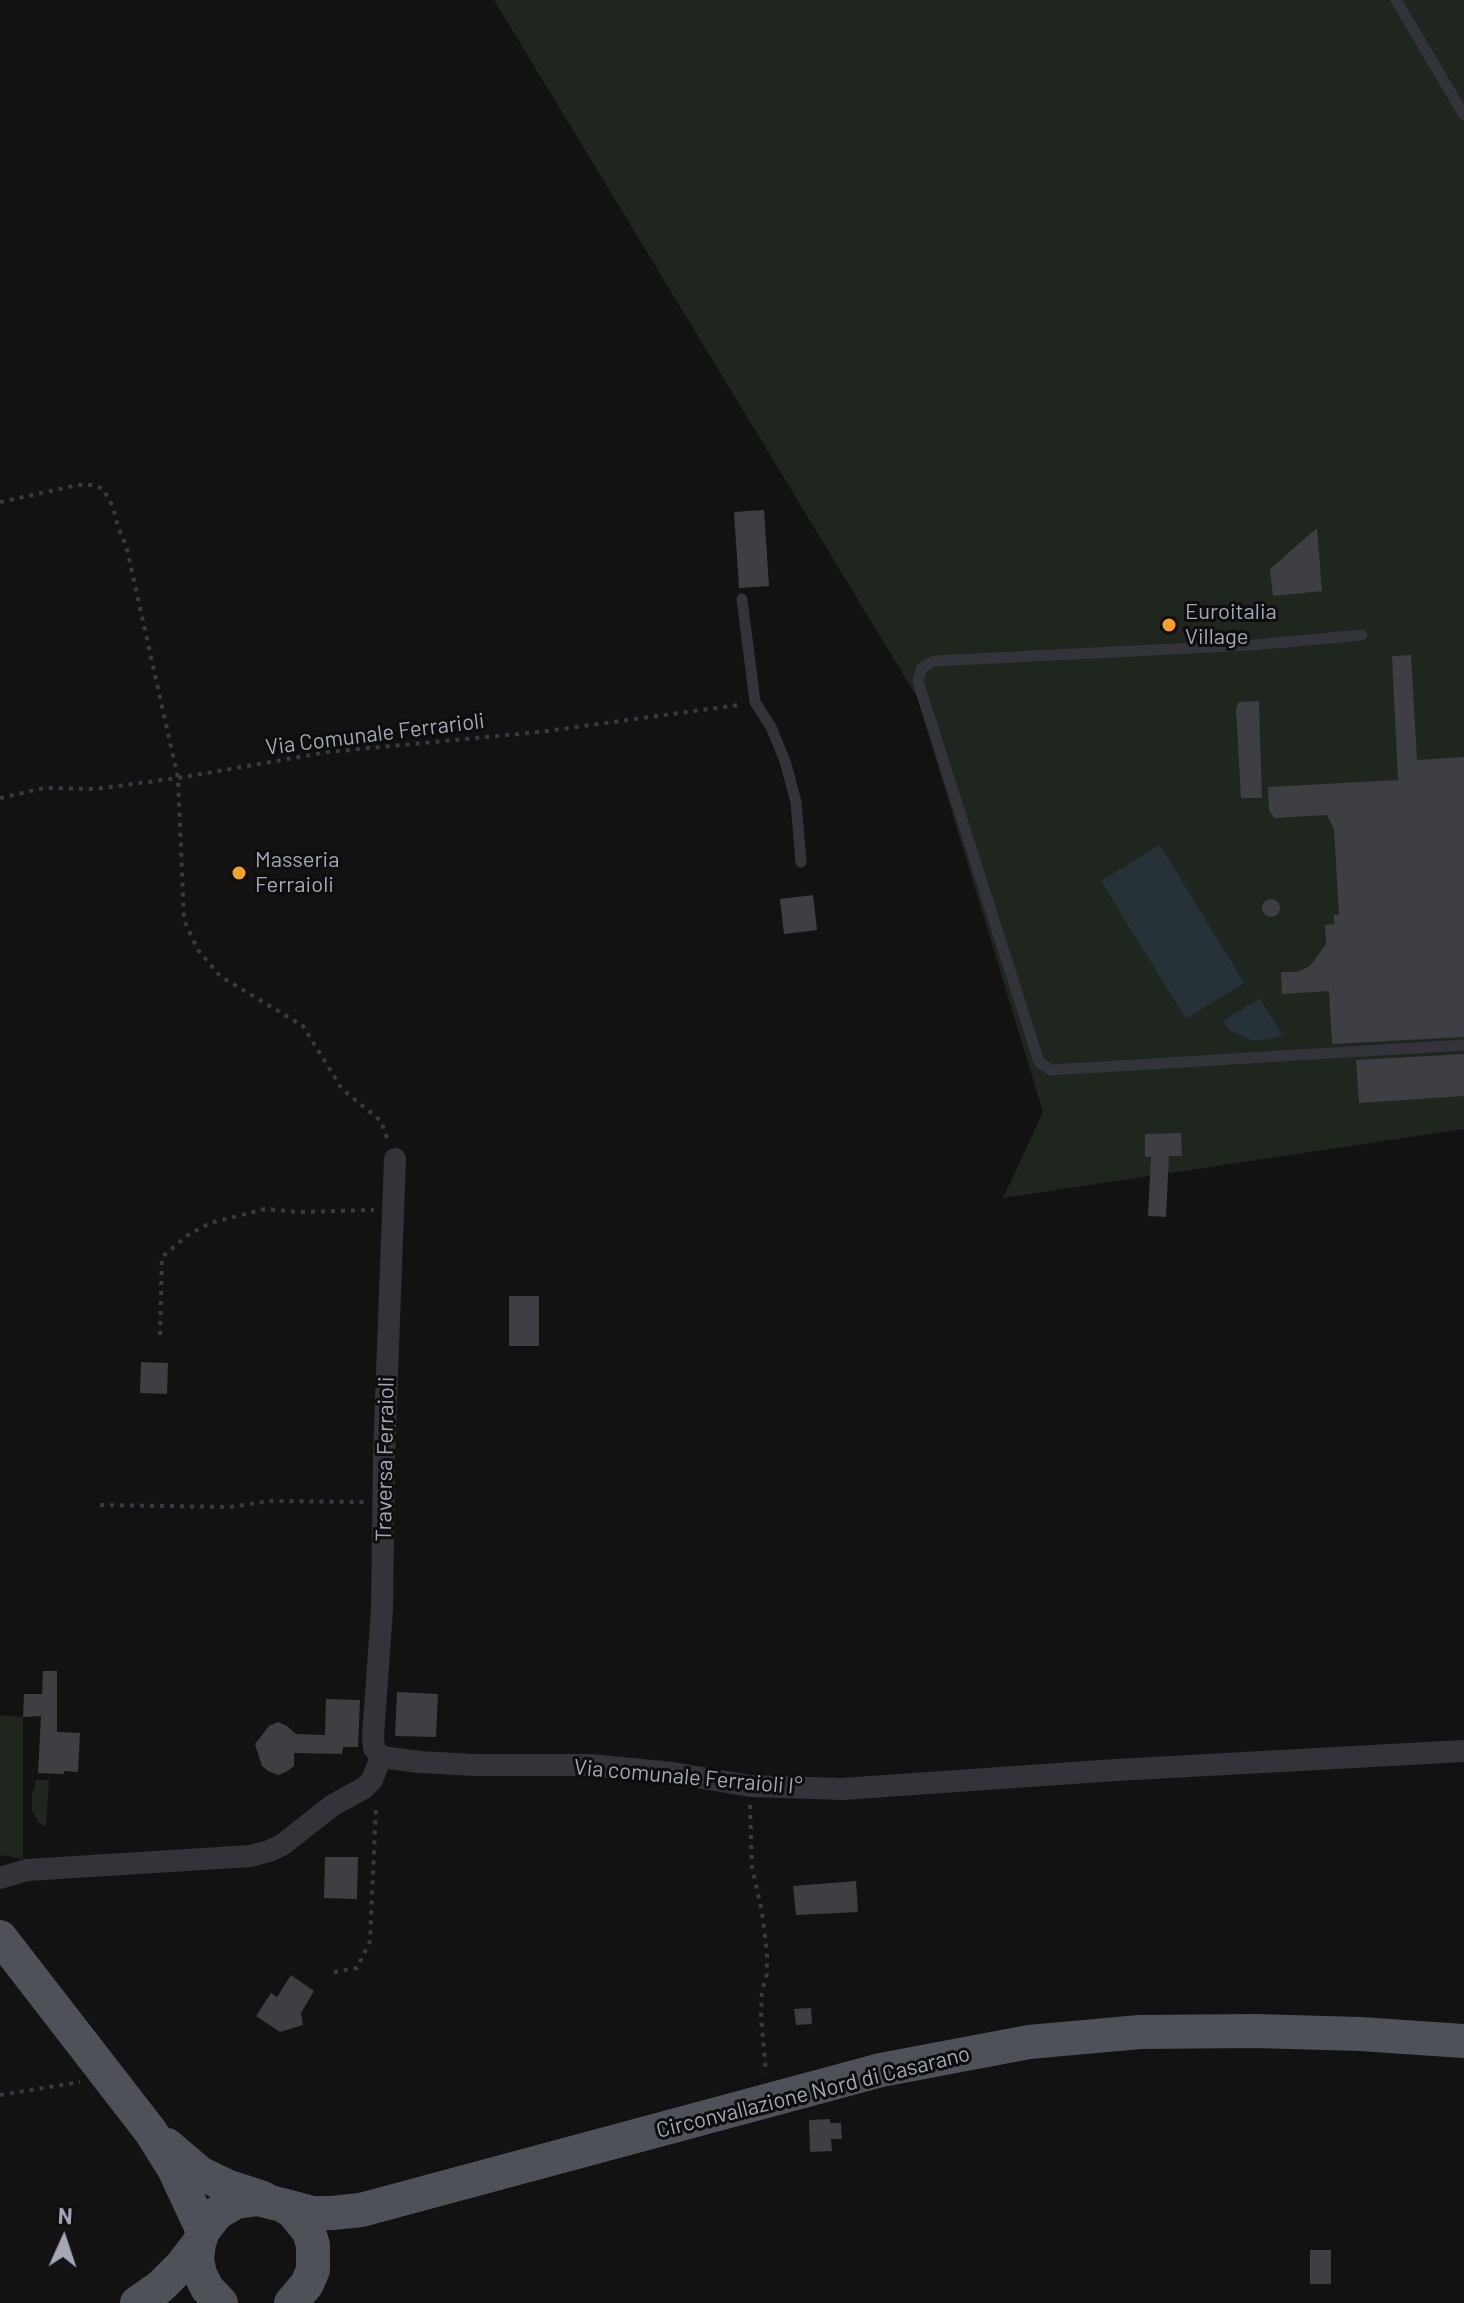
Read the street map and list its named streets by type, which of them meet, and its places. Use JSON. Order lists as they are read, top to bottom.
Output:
{
  "streets": {
    "main road": ["Circonvallazione Nord di Casarano"],
    "street": ["Traversa Ferraioli", "Via comunale Ferraioli I°"],
    "path": ["Via Comunale Ferrarioli"]
  },
  "crossings": [
    ["Traversa Ferraioli", "Via comunale Ferraioli I°"]
  ],
  "places": ["Euroitalia Village", "Masseria Ferraioli"],
  "north": "top"
}
